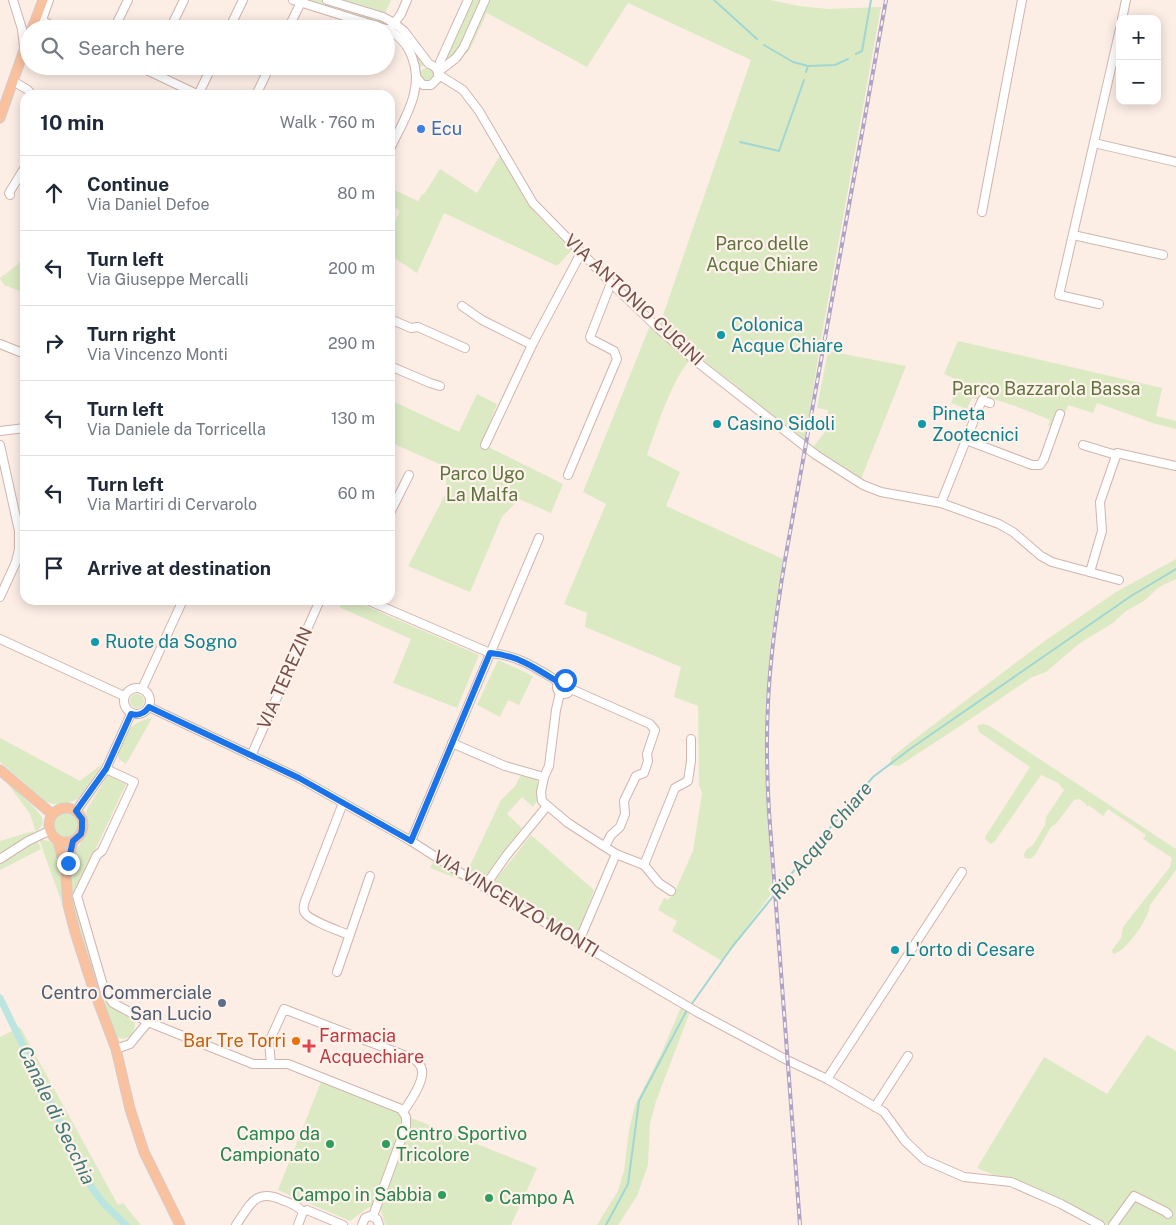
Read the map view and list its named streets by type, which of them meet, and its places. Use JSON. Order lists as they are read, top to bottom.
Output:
{
  "streets": {
    "street": ["VIA ANTONIO CUGINI", "VIA TEREZIN", "VIA VINCENZO MONTI"]
  },
  "crossings": [
    ["VIA TEREZIN", "VIA VINCENZO MONTI"]
  ],
  "water": ["Rio Acque Chiare", "Canale di Secchia"],
  "parks": ["Parco delle Acque Chiare", "Parco Bazzarola Bassa", "Parco Ugo La Malfa"],
  "places": {
    "other": [
      "Ecu",
      "Colonica Acque Chiare",
      "Casino Sidoli",
      "Pineta Zootecnici",
      "Ruote da Sogno",
      "L'orto di Cesare",
      "Centro Commerciale San Lucio",
      "Bar Tre Torri",
      "Campo da Campionato",
      "Centro Sportivo Tricolore",
      "Campo in Sabbia",
      "Campo A"
    ],
    "health": ["Farmacia Acquechiare"]
  },
  "page": {
    "map_buttons": ["+", "−"],
    "search": "Search here",
    "heading": ["10 min", "Walk · 760 m"],
    "list": [
      ["Continue", "Via Daniel Defoe", "80 m"],
      ["Turn left", "Via Giuseppe Mercalli", "200 m"],
      ["Turn right", "Via Vincenzo Monti", "290 m"],
      ["Turn left", "Via Daniele da Torricella", "130 m"],
      ["Turn left", "Via Martiri di Cervarolo", "60 m"],
      "Arrive at destination"
    ]
  }
}
